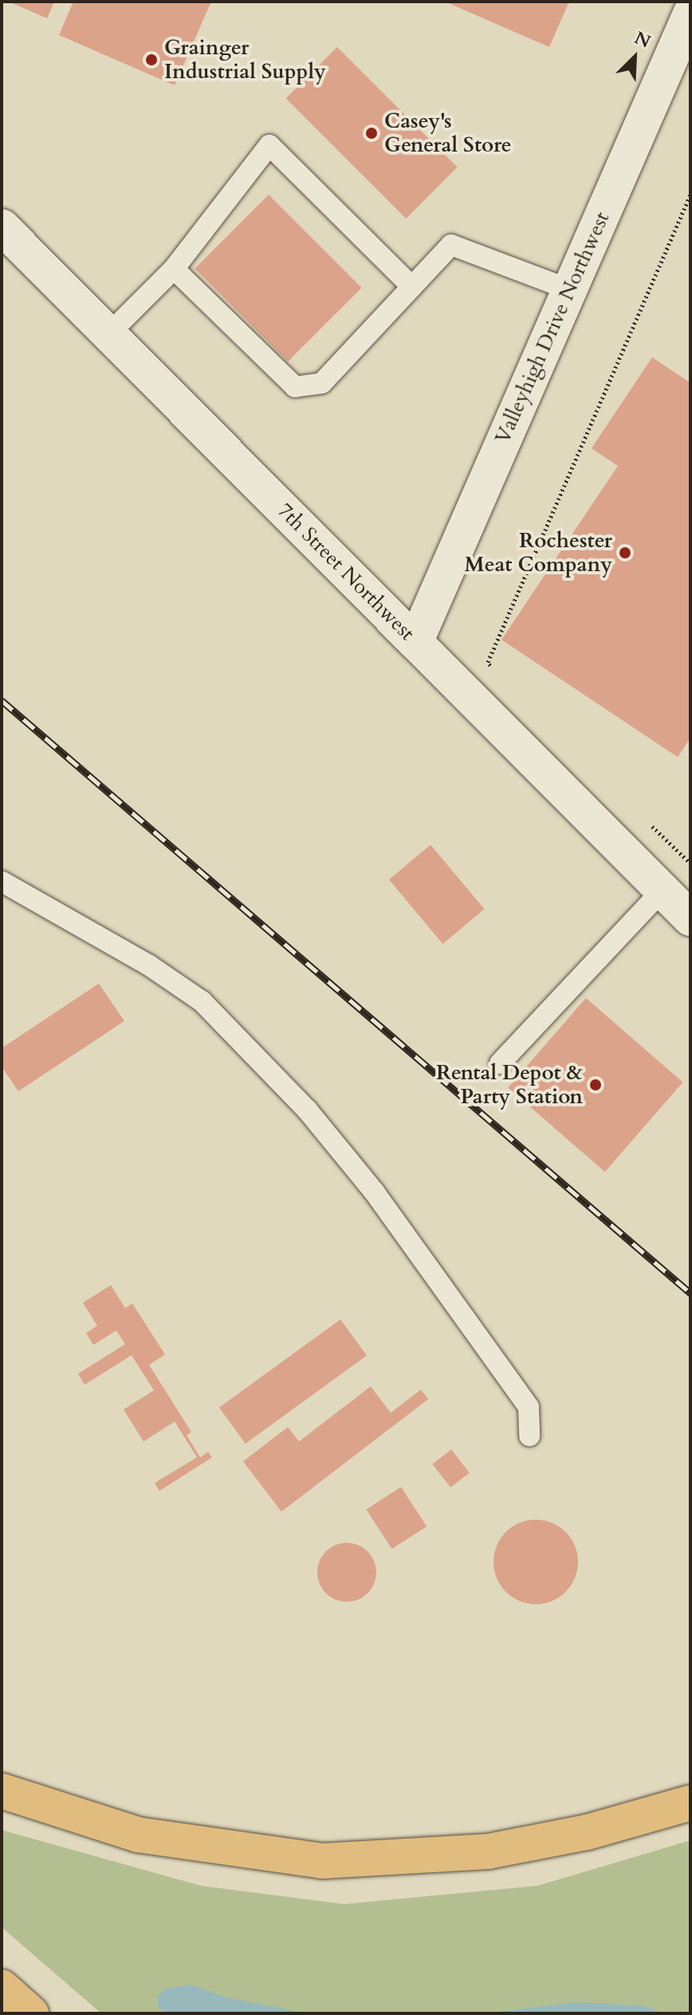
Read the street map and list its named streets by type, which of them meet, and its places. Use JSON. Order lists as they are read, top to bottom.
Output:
{
  "streets": {
    "main road": ["Valleyhigh Drive Northwest", "7th Street Northwest"]
  },
  "crossings": [
    ["Valleyhigh Drive Northwest", "7th Street Northwest"]
  ],
  "places": [
    "Grainger Industrial Supply",
    "Casey's General Store",
    "Rochester Meat Company",
    "Rental Depot & Party Station"
  ],
  "north": "top right"
}
